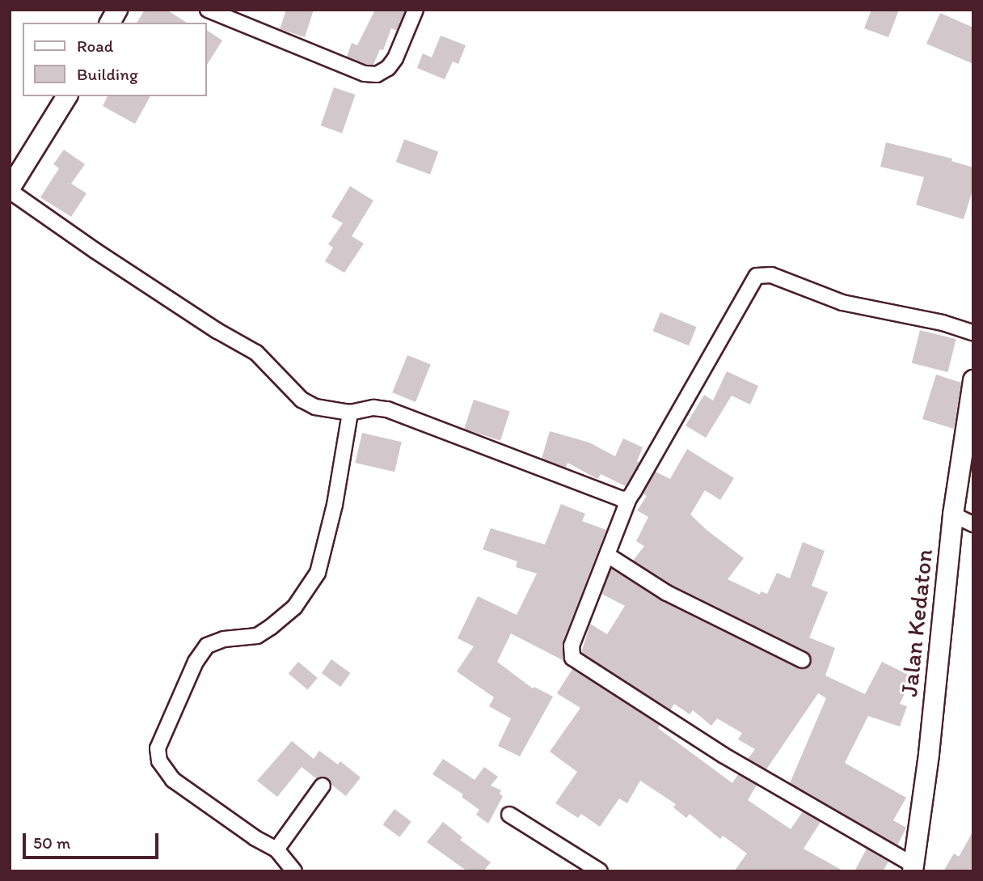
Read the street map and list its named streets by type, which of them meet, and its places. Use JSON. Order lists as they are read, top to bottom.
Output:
{
  "streets": {
    "street": ["Jalan Kedaton"]
  },
  "legend": ["Road", "Building"],
  "scale_bar": "50 m"
}
